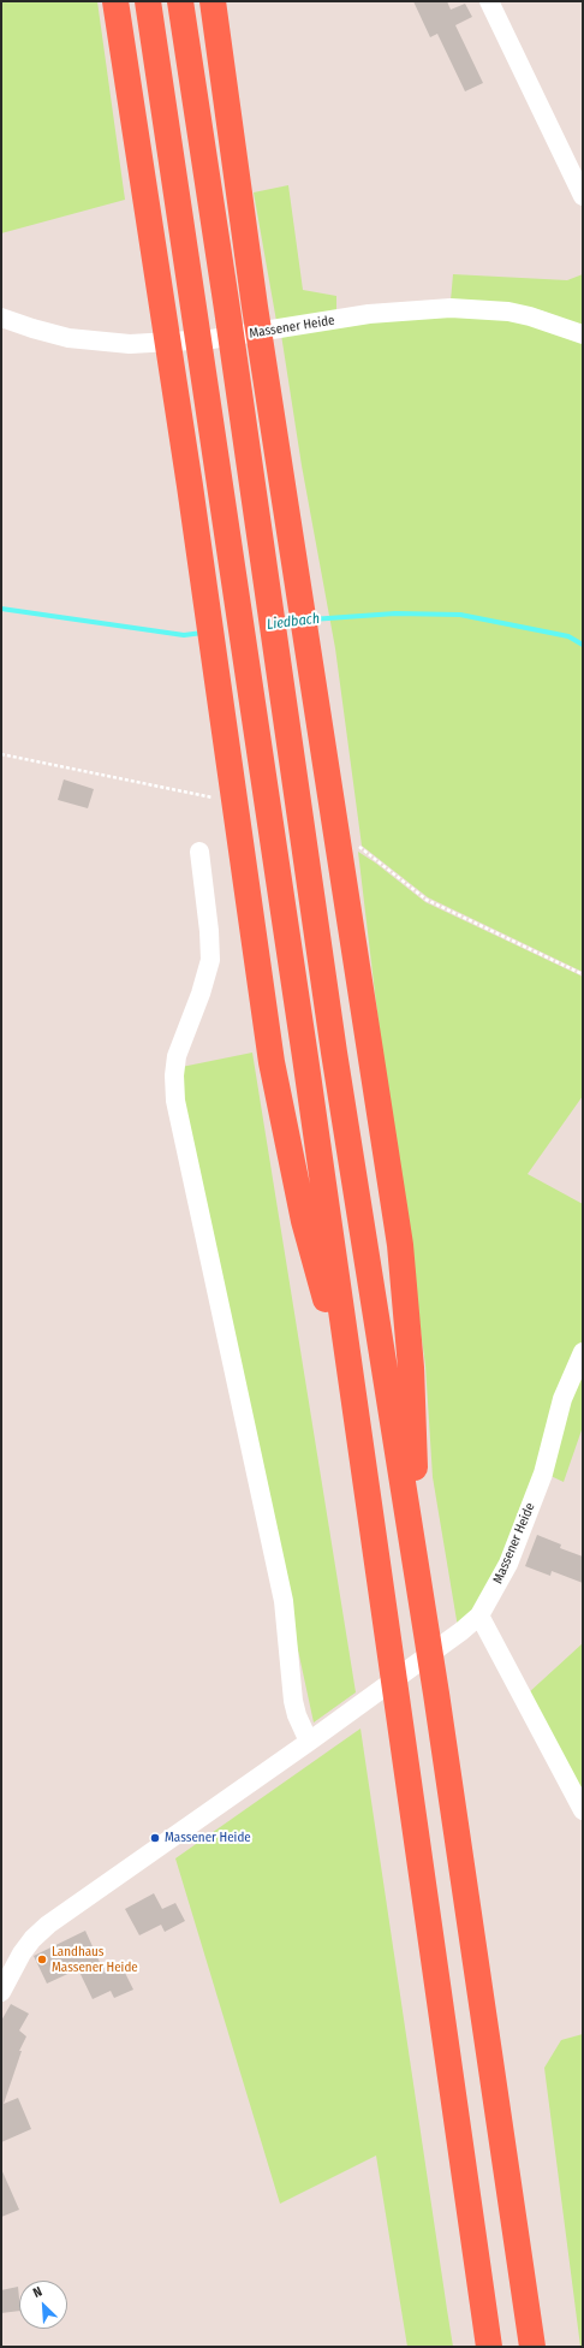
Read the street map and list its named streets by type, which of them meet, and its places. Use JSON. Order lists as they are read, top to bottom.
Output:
{
  "streets": {
    "street": ["Massener Heide"]
  },
  "water": ["Liedbach"],
  "places": ["Massener Heide", "Landhaus Massener Heide"],
  "north": "top left"
}
